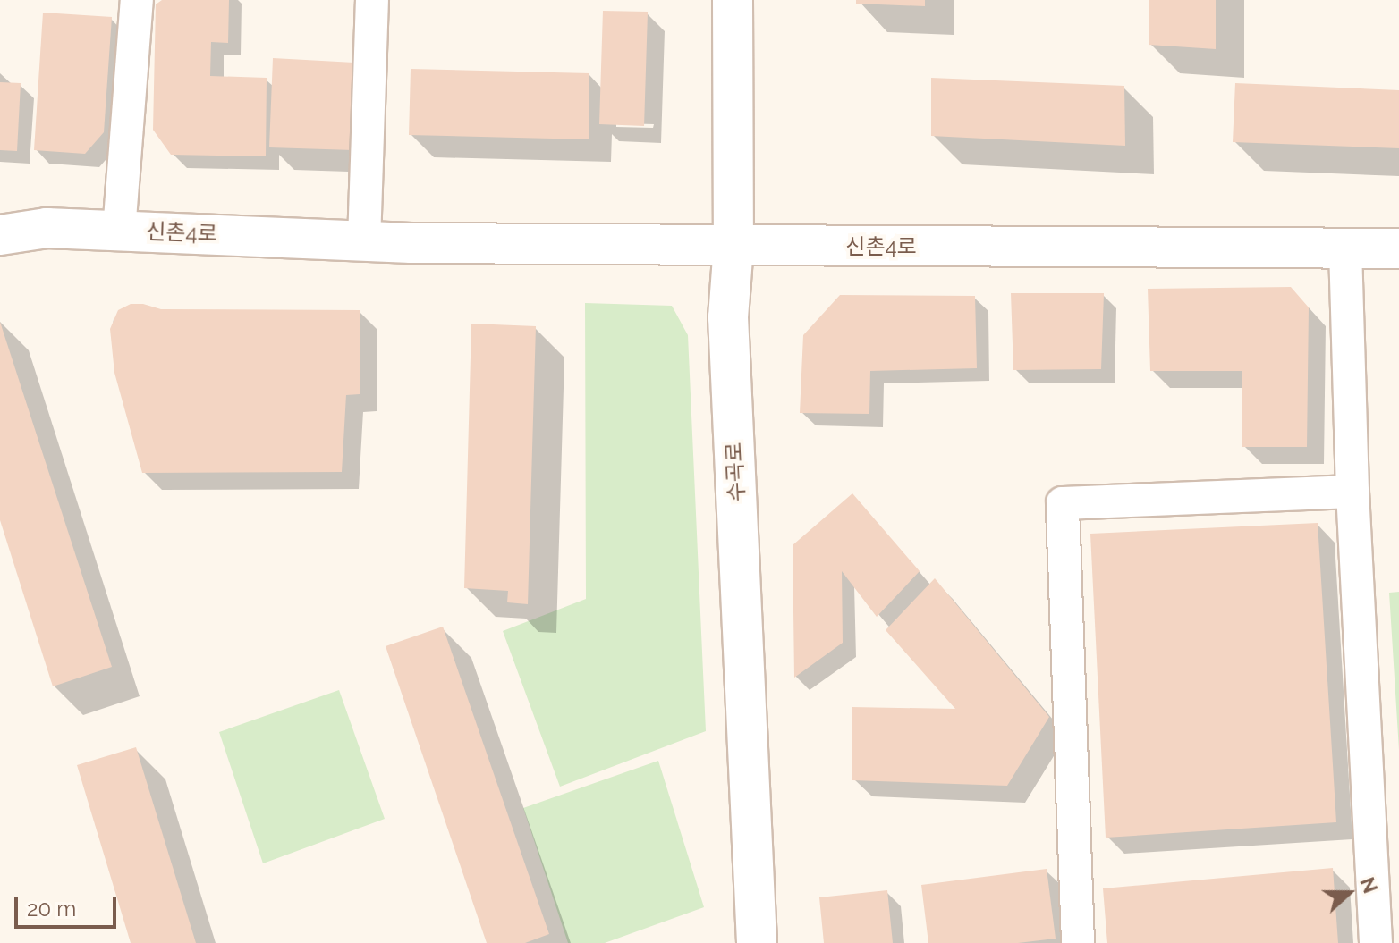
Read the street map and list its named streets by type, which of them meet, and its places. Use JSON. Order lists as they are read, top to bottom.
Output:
{
  "streets": {
    "street": ["신촌4로", "수곡로"]
  },
  "crossings": [
    ["신촌4로", "수곡로"]
  ],
  "scale_bar": "20 m",
  "north": "right"
}
